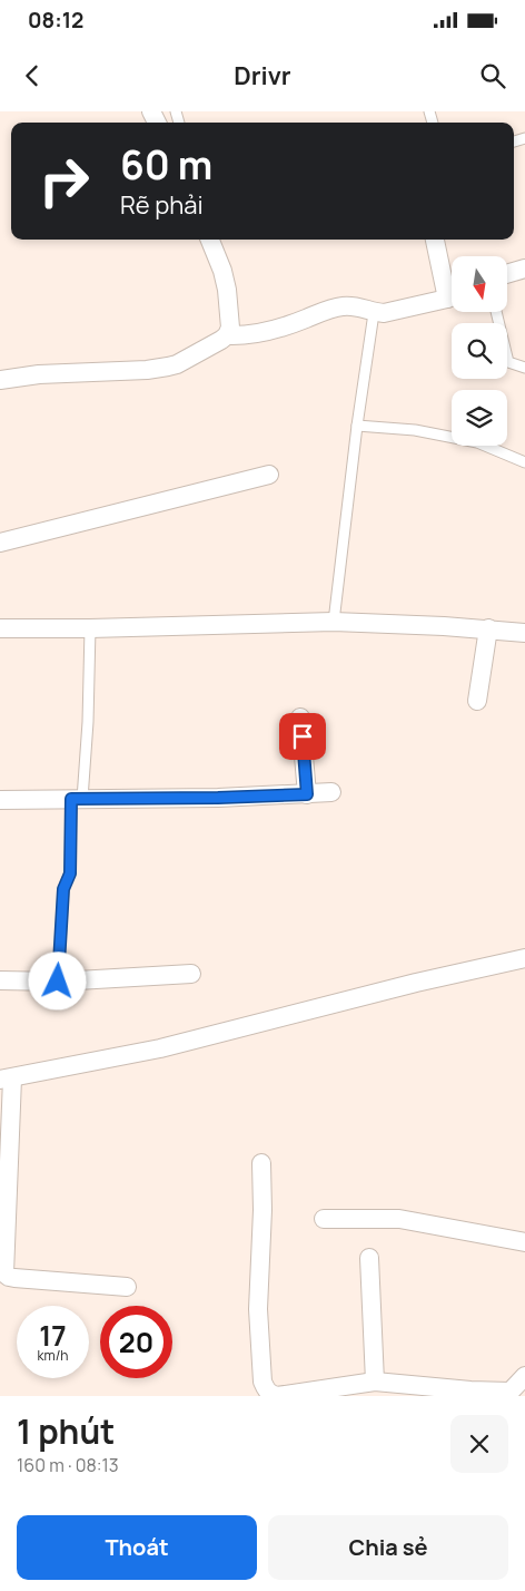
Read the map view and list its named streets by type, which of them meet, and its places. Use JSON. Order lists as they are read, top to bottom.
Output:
{
  "north": "bottom",
  "page": {
    "status": "08:12",
    "header": "Drivr",
    "turn": ["60 m", "Rẽ phải"],
    "speed": "17 km/h",
    "limit": "20",
    "heading": ["1 phút", "160 m · 08:13"],
    "buttons": ["Thoát", "Chia sẻ"]
  }
}
